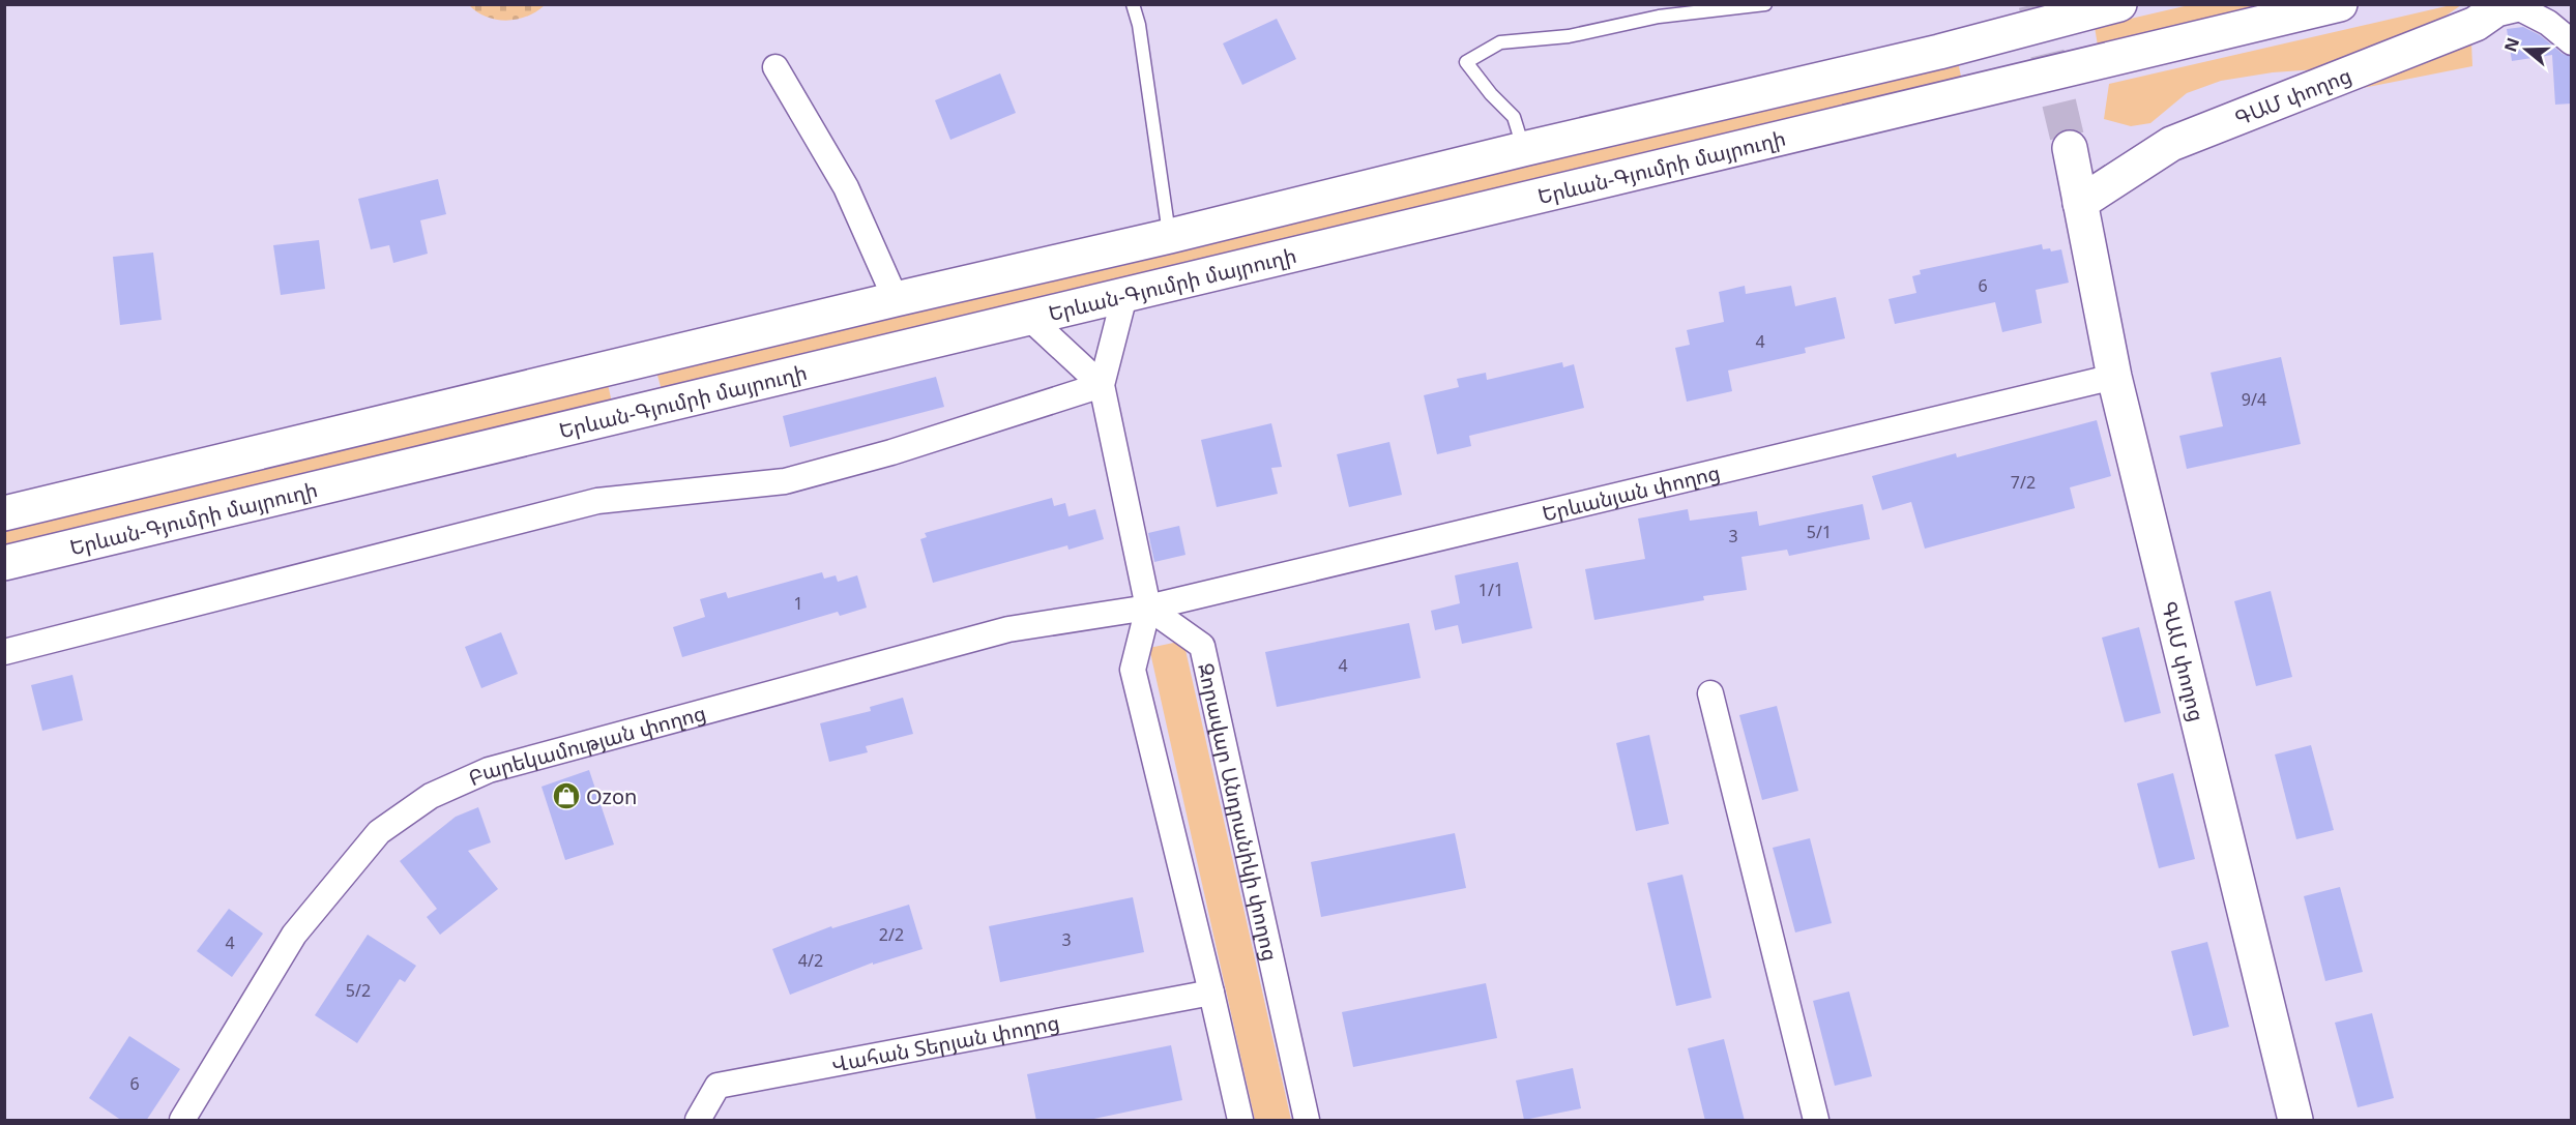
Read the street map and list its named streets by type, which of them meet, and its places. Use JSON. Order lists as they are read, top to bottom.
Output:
{
  "streets": {
    "main road": ["ԳԱՄ փողոց", "Երևան-Գյումրի մայրուղի"],
    "street": [
      "Երևանյան փողոց",
      "Բարեկամության փողոց",
      "Զորավար Անդրանիկի փողոց",
      "Վահան Տերյան փողոց"
    ]
  },
  "crossings": [
    ["ԳԱՄ փողոց", "Երևանյան փողոց"],
    ["Երևանյան փողոց", "Բարեկամության փողոց"],
    ["Երևանյան փողոց", "Զորավար Անդրանիկի փողոց"],
    ["Բարեկամության փողոց", "Զորավար Անդրանիկի փողոց"]
  ],
  "places": {
    "shop": ["Ozon"]
  },
  "house_numbers": [
    "6",
    "4",
    "9/4",
    "7/2",
    "5/1",
    "3",
    "1/1",
    "1",
    "4",
    "2/2",
    "3",
    "4",
    "4/2",
    "5/2",
    "6"
  ],
  "north": "left"
}
